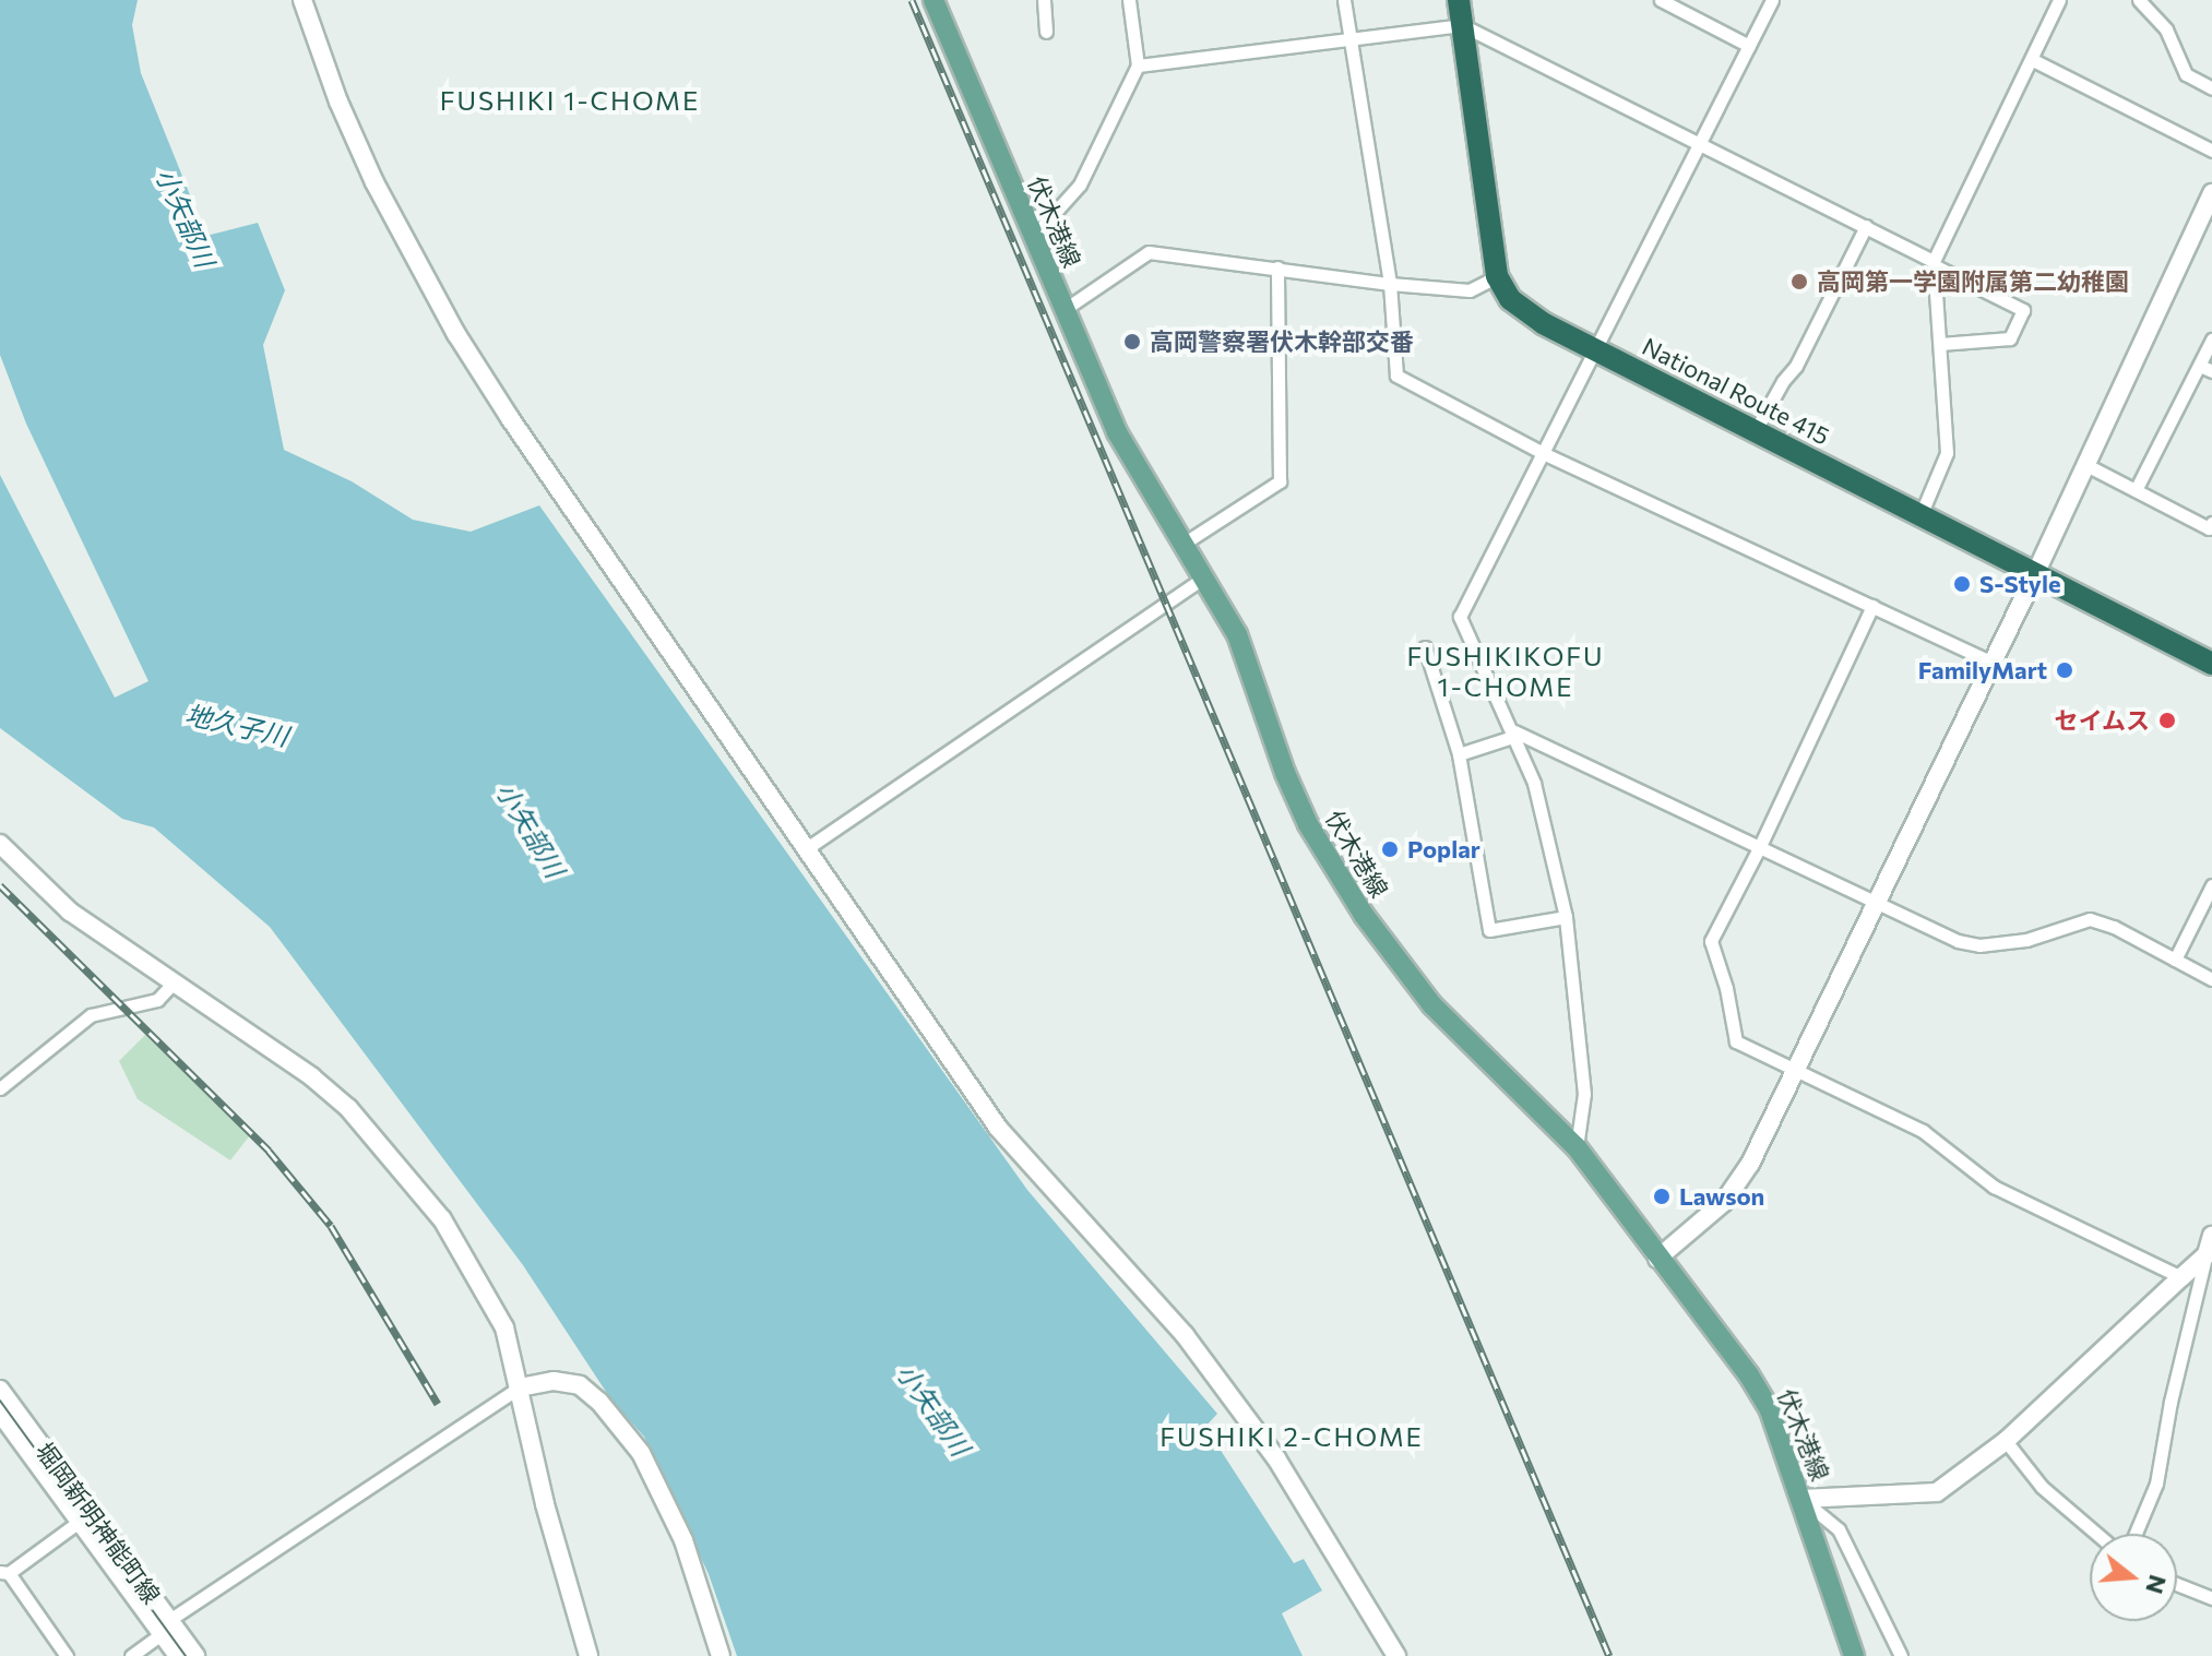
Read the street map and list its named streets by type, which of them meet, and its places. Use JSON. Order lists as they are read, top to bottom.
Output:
{
  "streets": {
    "highway": ["National Route 415"],
    "main road": ["伏木港線"],
    "street": ["堀岡新明神能町線"]
  },
  "districts": ["FUSHIKI 1-CHOME", "FUSHIKIKOFU 1-CHOME", "FUSHIKI 2-CHOME"],
  "water": ["小矢部川", "地久子川"],
  "places": [
    "高岡第一学園附属第二幼稚園",
    "高岡警察署伏木幹部交番",
    "S-Style",
    "FamilyMart",
    "セイムス",
    "Poplar",
    "Lawson"
  ],
  "north": "right"
}
